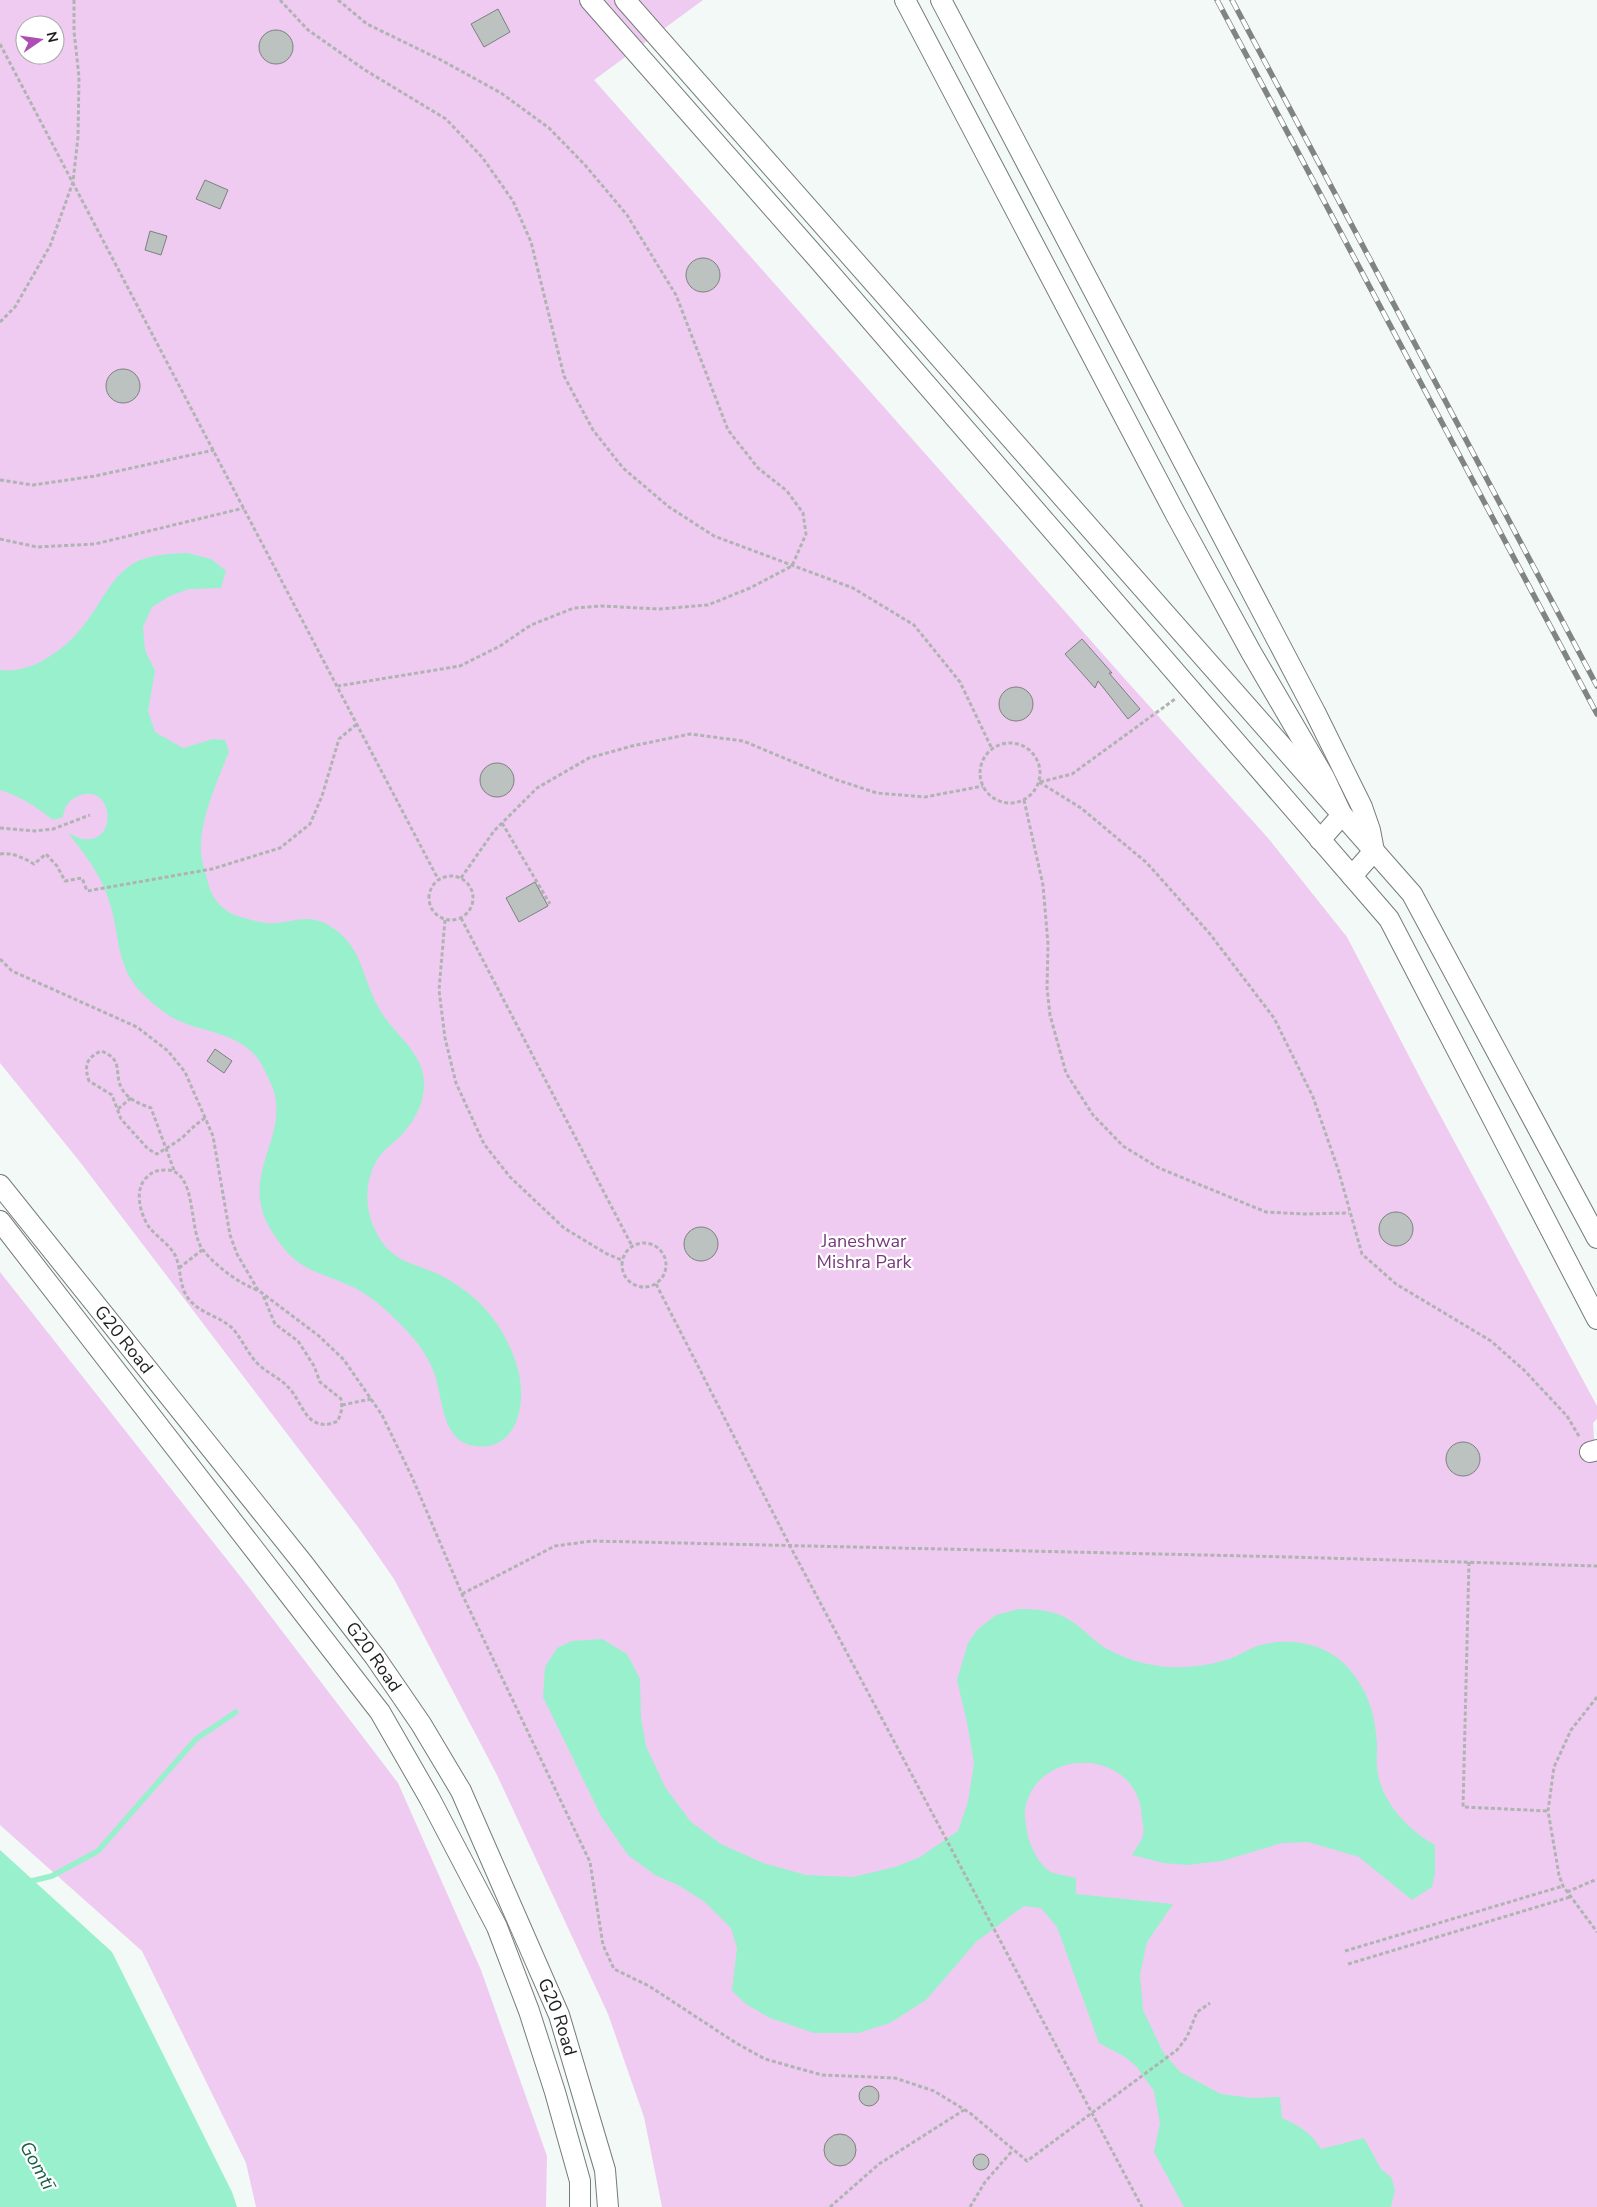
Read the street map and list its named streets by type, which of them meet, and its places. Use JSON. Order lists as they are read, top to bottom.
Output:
{
  "streets": {
    "street": ["G20 Road"]
  },
  "water": ["Gomtī"],
  "parks": ["Janeshwar Mishra Park"],
  "north": "right"
}
